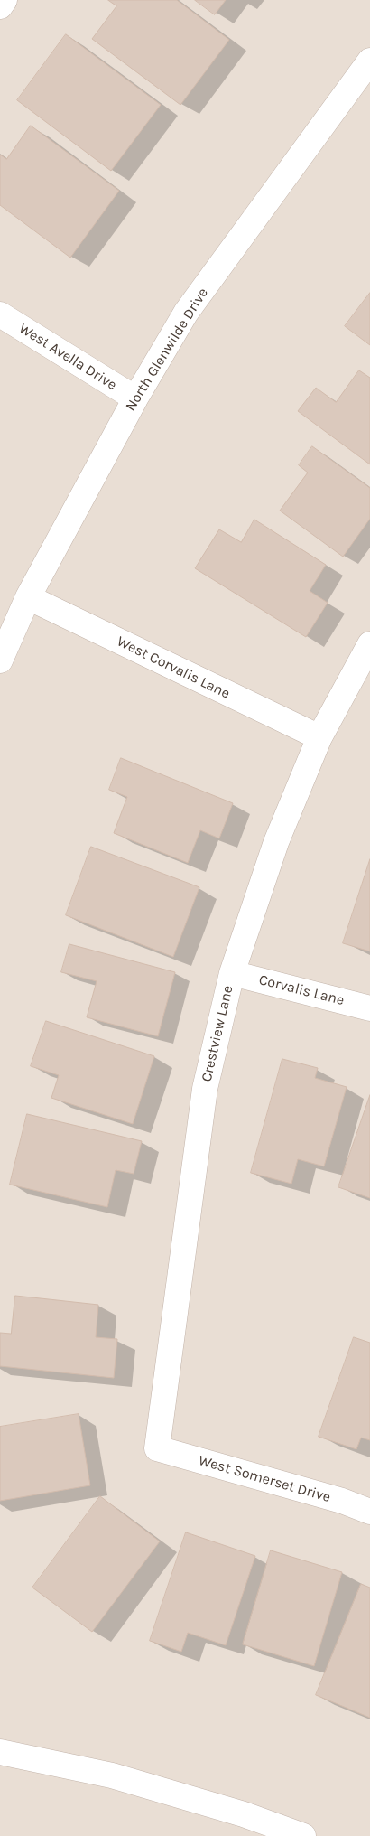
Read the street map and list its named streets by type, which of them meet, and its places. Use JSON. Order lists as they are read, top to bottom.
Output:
{
  "streets": {
    "street": [
      "North Glenwilde Drive",
      "West Avella Drive",
      "West Corvalis Lane",
      "Corvalis Lane",
      "Crestview Lane",
      "West Somerset Drive"
    ]
  },
  "crossings": [
    ["North Glenwilde Drive", "West Avella Drive"],
    ["North Glenwilde Drive", "West Corvalis Lane"],
    ["West Corvalis Lane", "Crestview Lane"],
    ["Corvalis Lane", "Crestview Lane"],
    ["Crestview Lane", "West Somerset Drive"]
  ]
}
